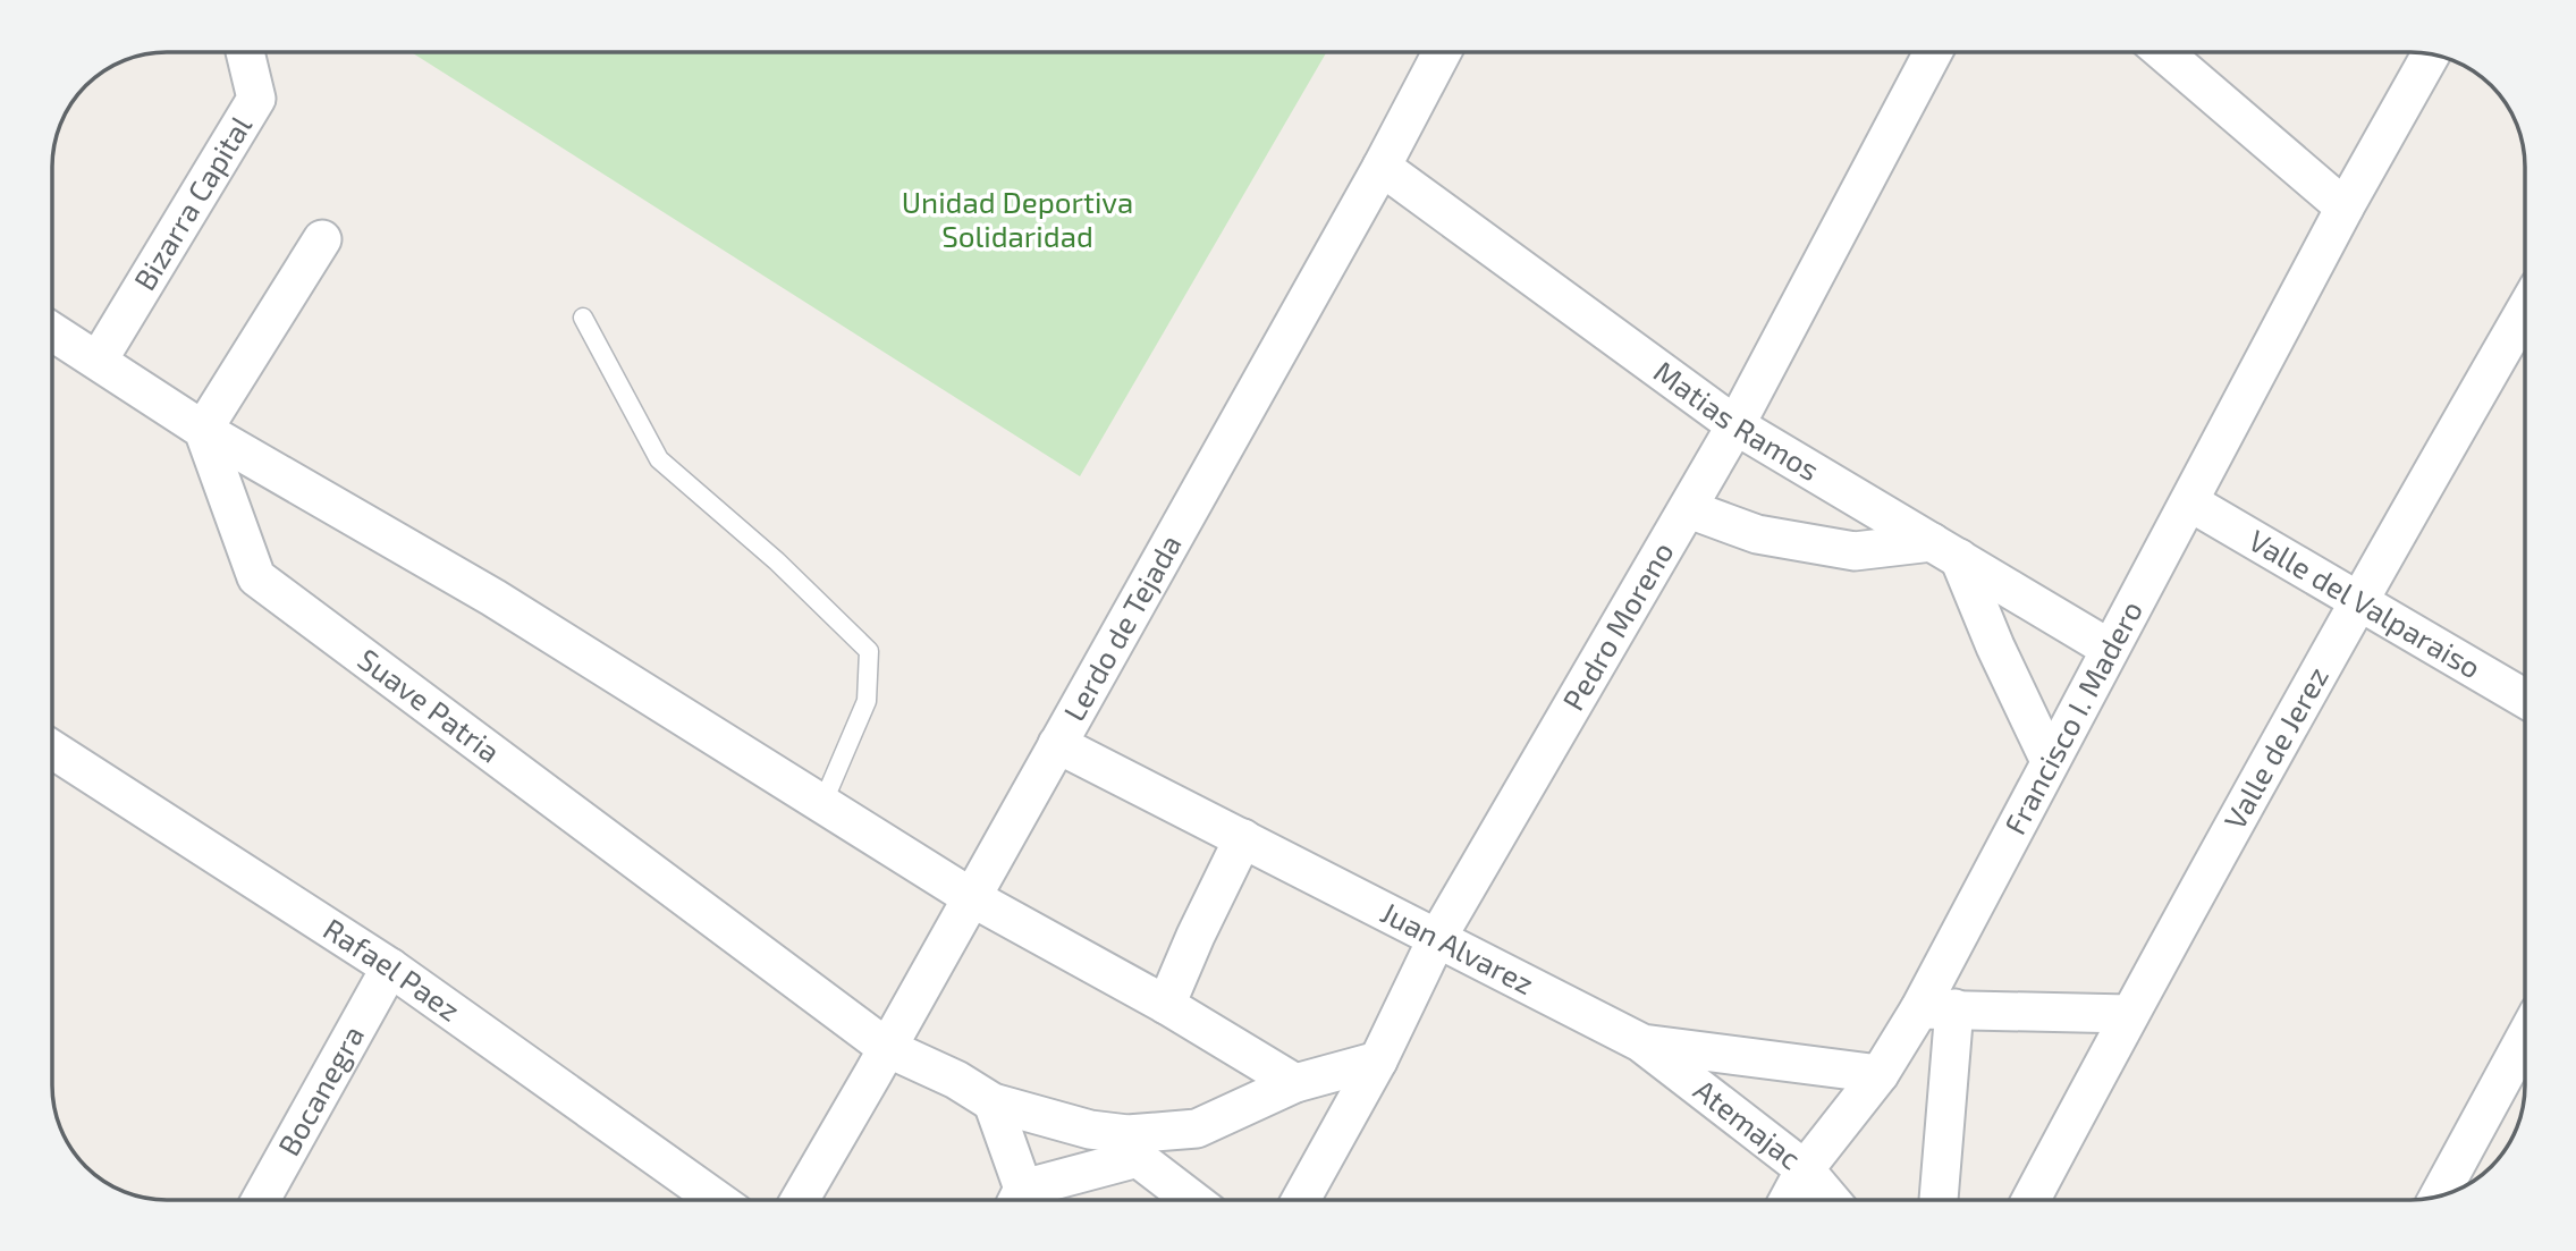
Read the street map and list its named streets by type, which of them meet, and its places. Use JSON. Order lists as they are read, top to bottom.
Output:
{
  "streets": {
    "street": [
      "Bizarra Capital",
      "Matias Ramos",
      "Valle del Valparaiso",
      "Lerdo de Tejada",
      "Pedro Moreno",
      "Suave Patria",
      "Francisco I. Madero",
      "Valle de Jerez",
      "Juan Alvarez",
      "Rafael Paez",
      "Bocanegra",
      "Atemajac"
    ]
  },
  "crossings": [
    ["Matias Ramos", "Lerdo de Tejada"],
    ["Matias Ramos", "Pedro Moreno"],
    ["Matias Ramos", "Francisco I. Madero"],
    ["Valle del Valparaiso", "Francisco I. Madero"],
    ["Valle del Valparaiso", "Valle de Jerez"],
    ["Lerdo de Tejada", "Suave Patria"],
    ["Lerdo de Tejada", "Juan Alvarez"],
    ["Pedro Moreno", "Juan Alvarez"],
    ["Francisco I. Madero", "Juan Alvarez"],
    ["Francisco I. Madero", "Atemajac"],
    ["Juan Alvarez", "Atemajac"],
    ["Rafael Paez", "Bocanegra"]
  ],
  "parks": ["Unidad Deportiva Solidaridad"]
}
